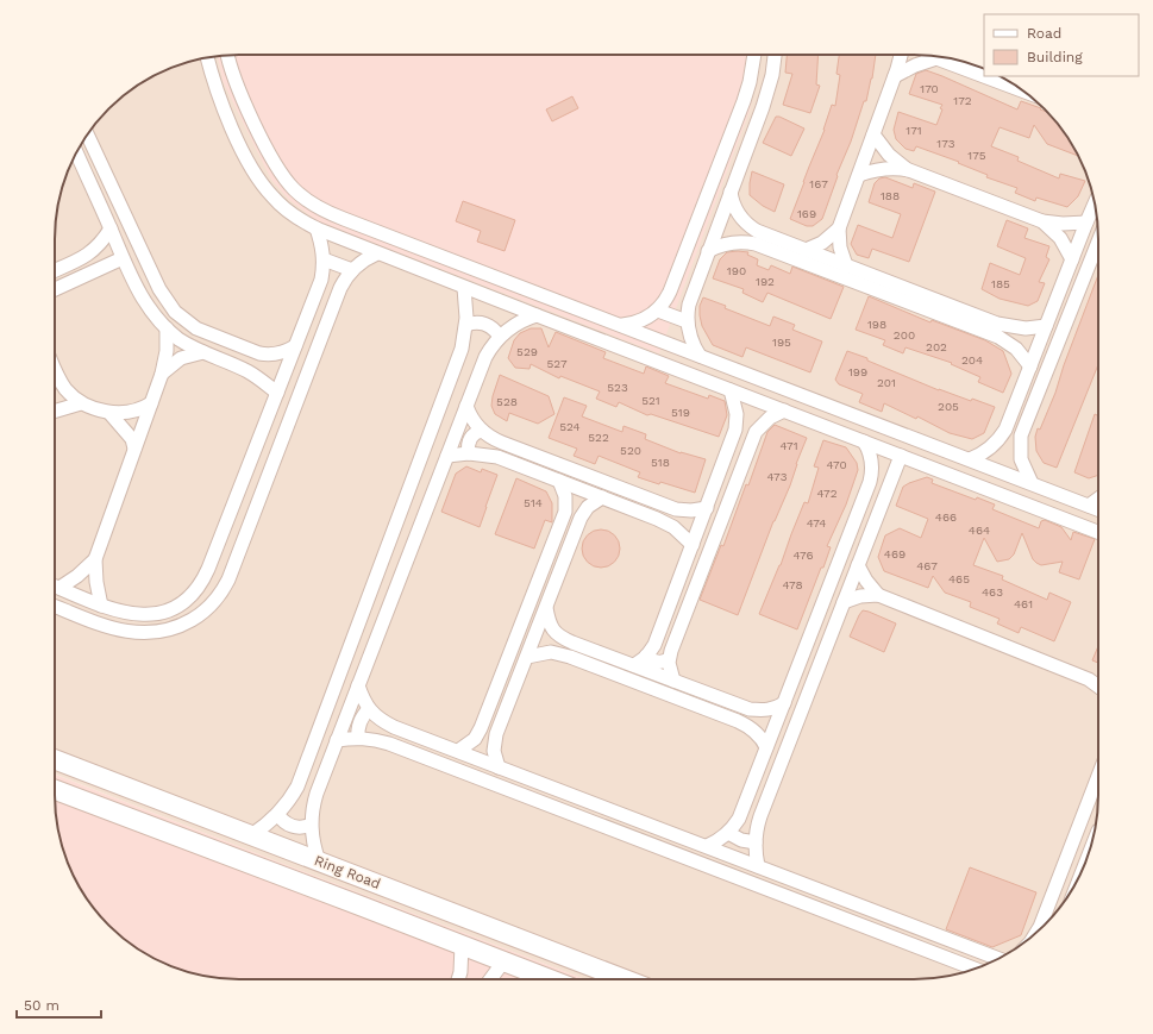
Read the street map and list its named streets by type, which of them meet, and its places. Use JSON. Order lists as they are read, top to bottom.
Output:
{
  "streets": {
    "main road": ["Ring Road"]
  },
  "house_numbers": [
    "170",
    "172",
    "171",
    "173",
    "175",
    "167",
    "188",
    "169",
    "190",
    "192",
    "185",
    "198",
    "200",
    "195",
    "202",
    "529",
    "204",
    "527",
    "199",
    "201",
    "523",
    "521",
    "528",
    "205",
    "519",
    "524",
    "522",
    "471",
    "520",
    "518",
    "470",
    "473",
    "472",
    "514",
    "466",
    "474",
    "464",
    "469",
    "476",
    "467",
    "465",
    "478",
    "463",
    "461"
  ],
  "legend": ["Road", "Building"],
  "scale_bar": "50 m"
}
